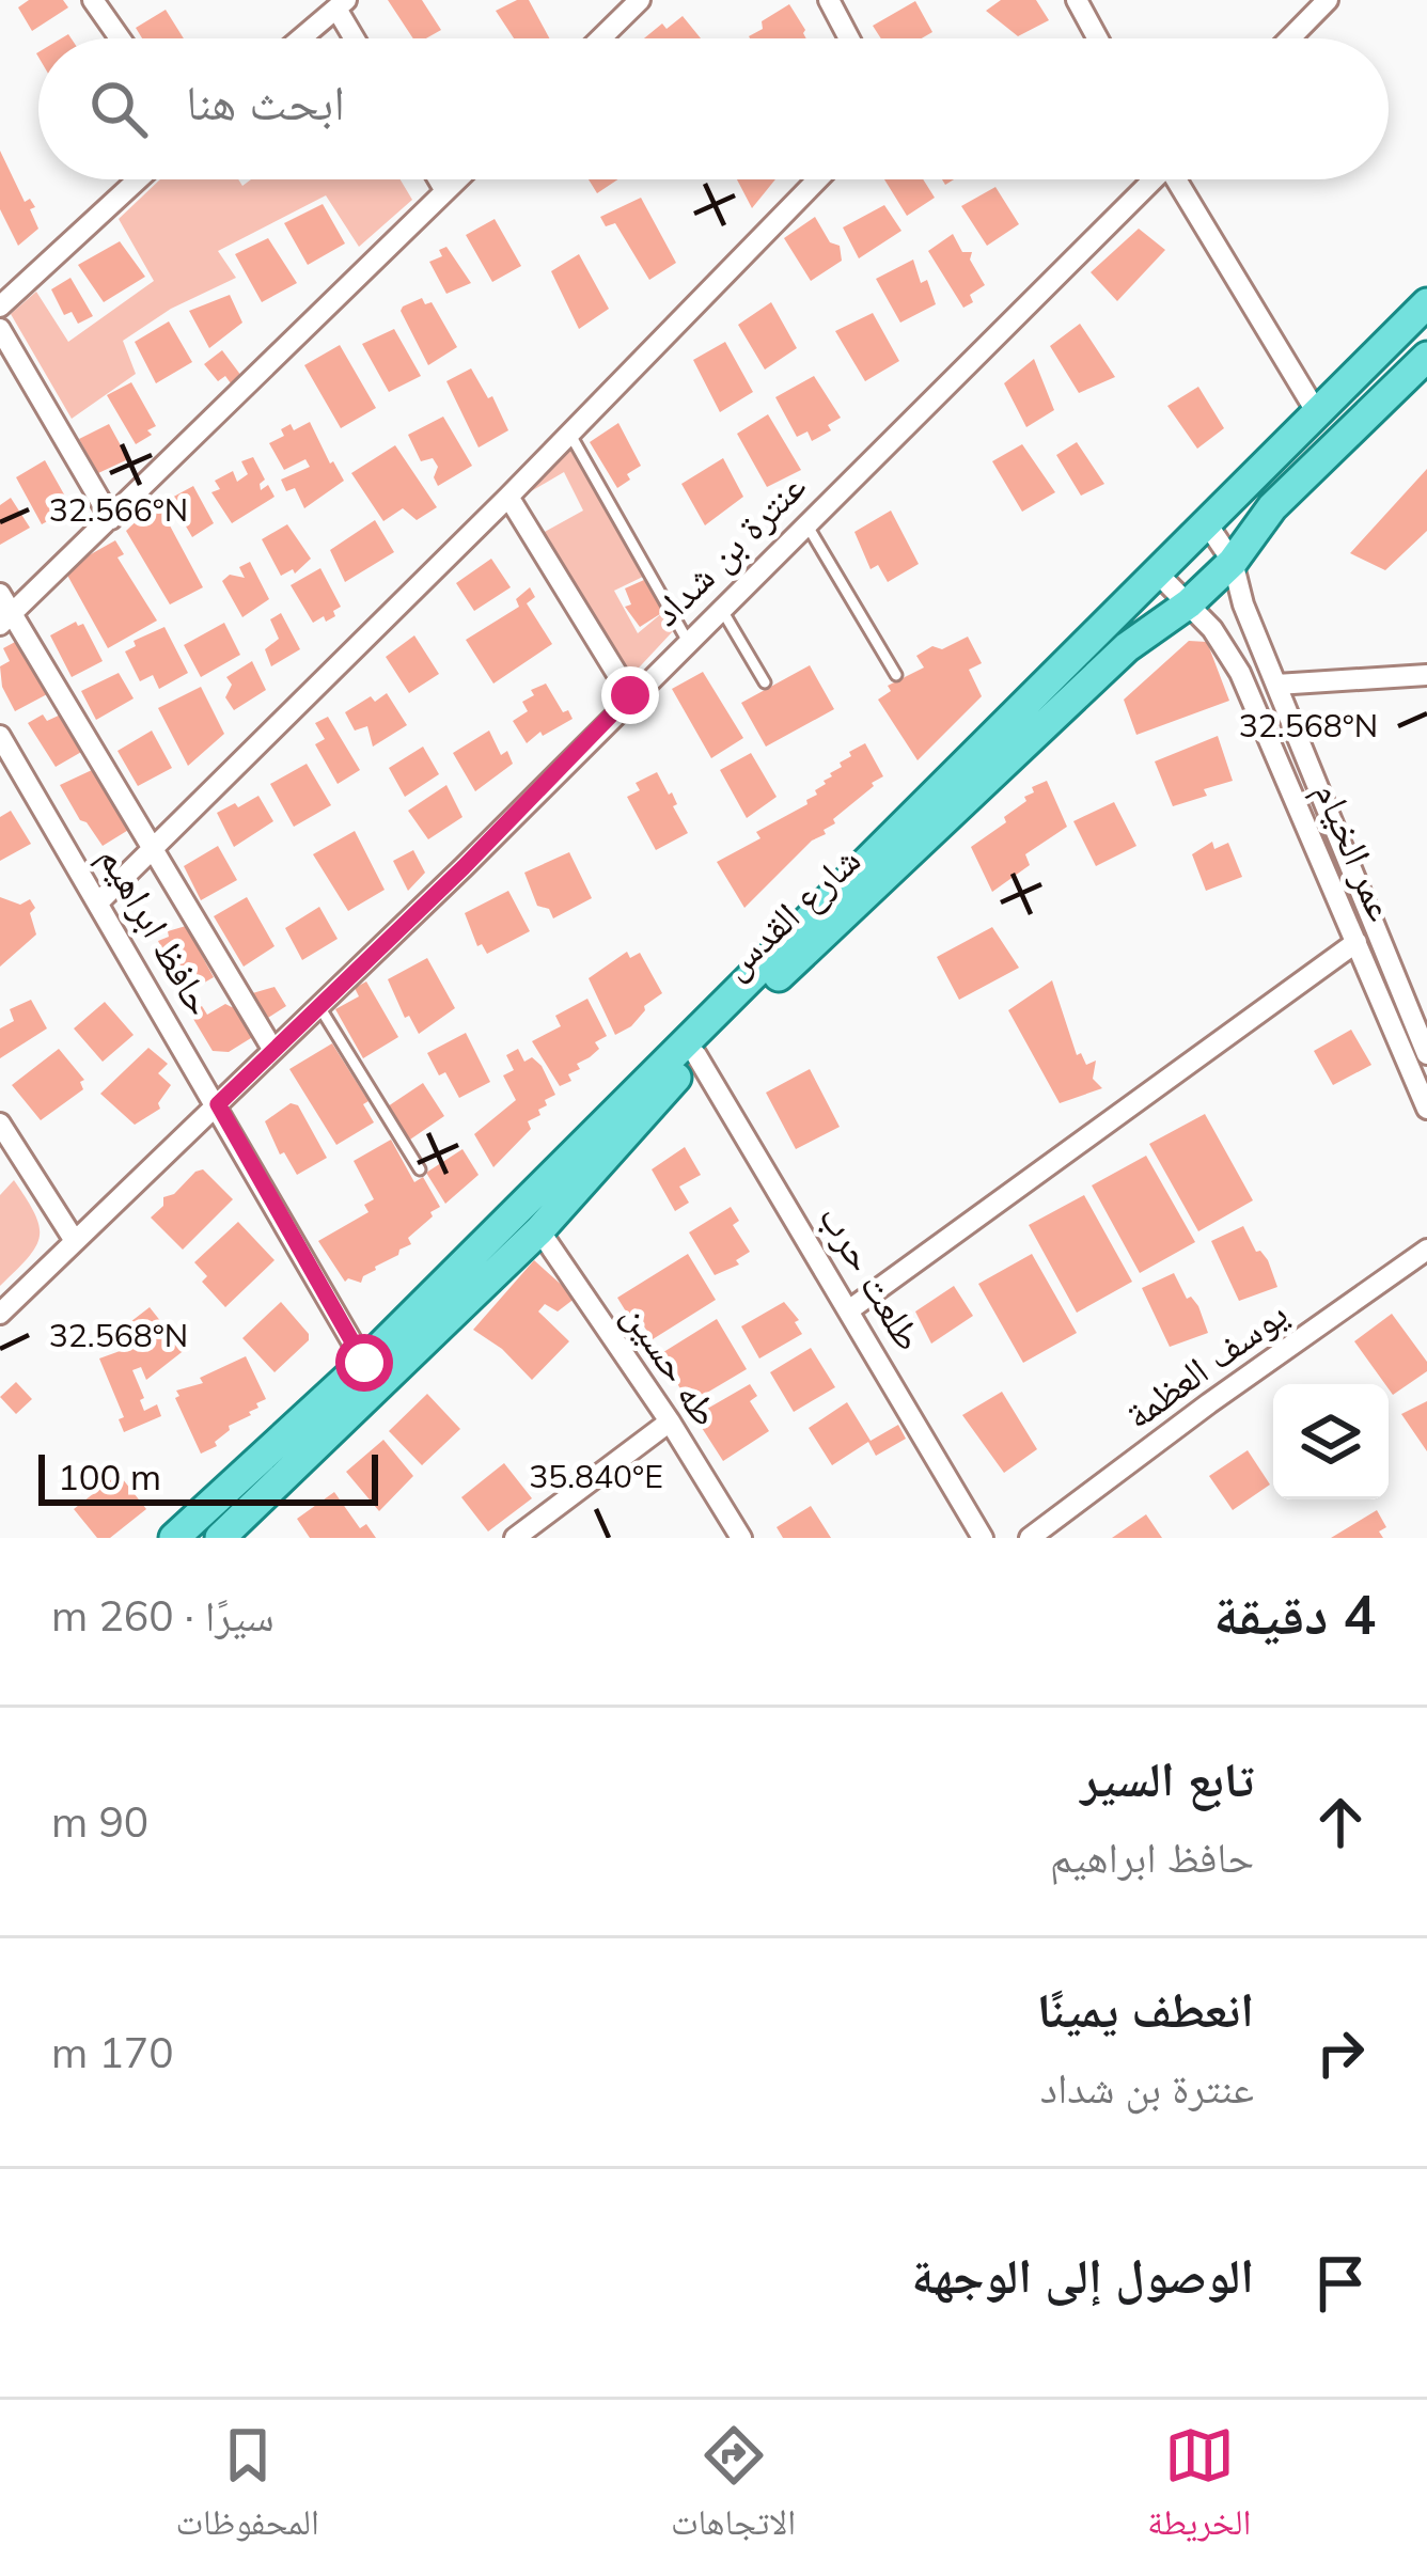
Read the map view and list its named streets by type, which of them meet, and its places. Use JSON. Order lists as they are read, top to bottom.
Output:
{
  "streets": {
    "main road": ["شارع القدس"],
    "street": [
      "عنترة بن شداد",
      "عمر الخيام",
      "حافظ ابراهيم",
      "طلعت حرب",
      "طه حسين",
      "يوسف العظمة"
    ]
  },
  "crossings": [
    ["عنترة بن شداد", "حافظ ابراهيم"],
    ["عمر الخيام", "شارع القدس"],
    ["شارع القدس", "طلعت حرب"],
    ["شارع القدس", "طه حسين"]
  ],
  "scale_bar": "100 m",
  "page": {
    "search": "ابحث هنا",
    "scale": "100 m",
    "heading": ["4 دقيقة", "سيرًا · 260 m"],
    "list": [
      ["تابع السير", "حافظ ابراهيم", "90 m"],
      ["انعطف يمينًا", "عنترة بن شداد", "170 m"],
      "الوصول إلى الوجهة"
    ],
    "nav": ["الخريطة", "الاتجاهات", "المحفوظات"]
  },
  "coordinates": ["32.566°N", "32.568°N", "35.840°E"]
}
